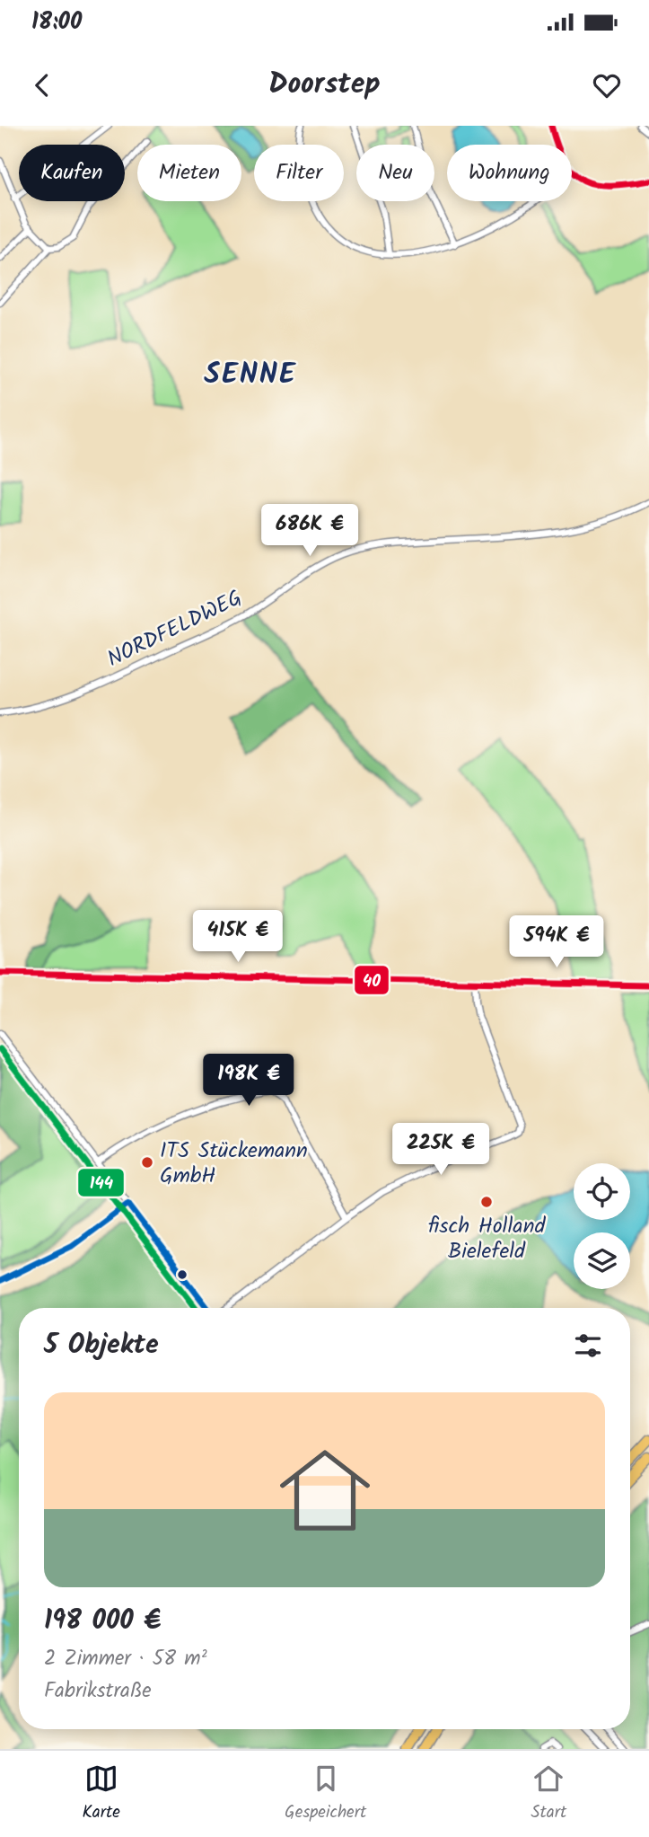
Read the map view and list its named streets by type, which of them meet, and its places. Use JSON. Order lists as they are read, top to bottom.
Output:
{
  "streets": {
    "street": ["NORDFELDWEG"]
  },
  "districts": ["SENNE"],
  "places": ["ITS Stückemann GmbH", "fisch Holland Bielefeld"],
  "lines": ["transit line 40", "transit line 144"],
  "page": {
    "status": "18:00",
    "header": "Doorstep",
    "chip": [
      "Kaufen",
      "Mieten",
      "Filter",
      "Neu",
      "Wohnung"
    ],
    "price": [
      "686K €",
      "415K €",
      "594K €",
      "198K €",
      "225K €"
    ],
    "heading": "5 Objekte",
    "list": [
      {
        "name": "198 000 €",
        "note": "2 Zimmer · 58 m² · Fabrikstraße"
      }
    ],
    "tabs": ["Karte", "Gespeichert", "Start"]
  }
}
